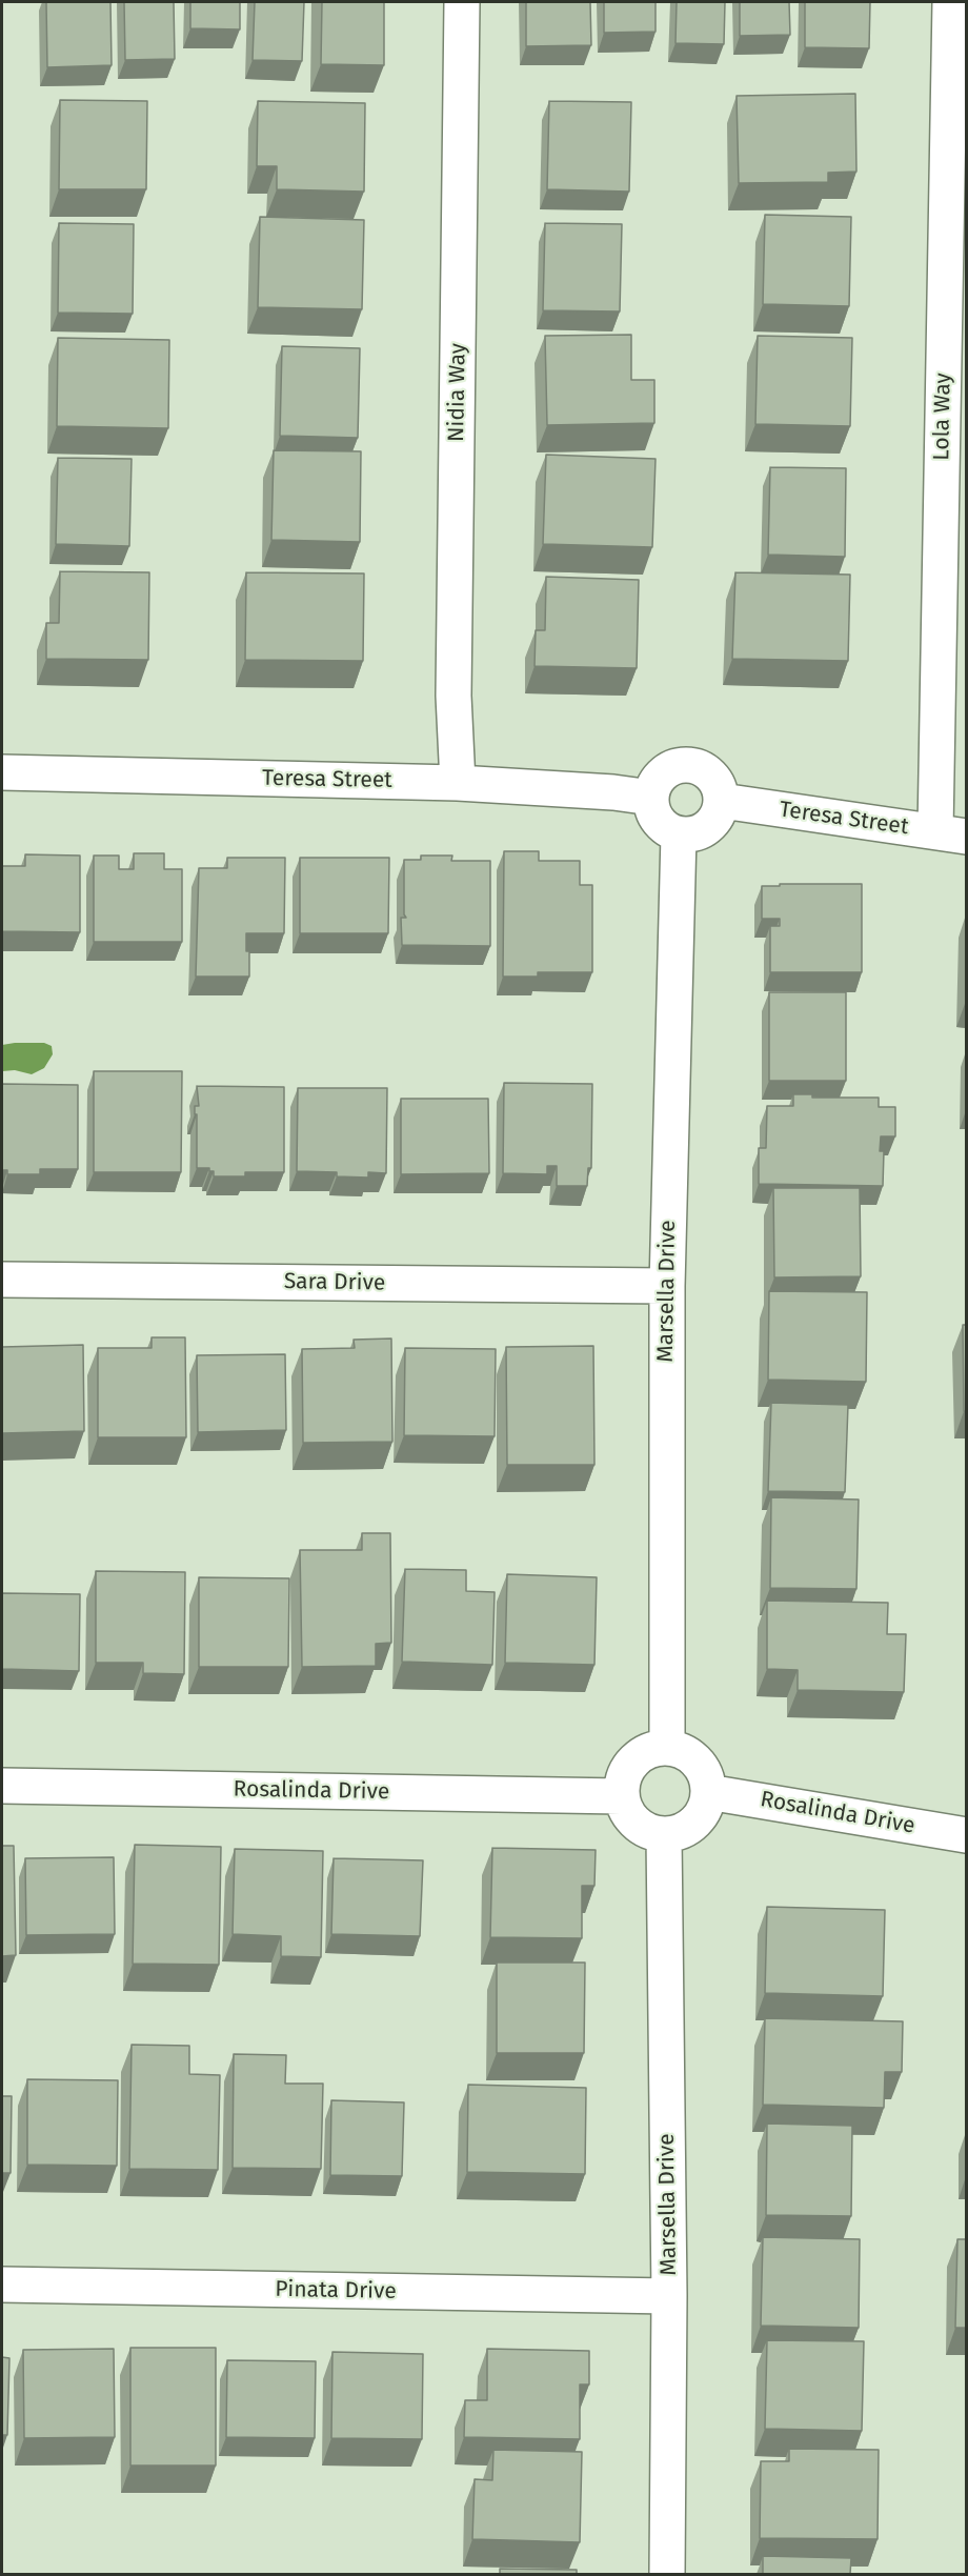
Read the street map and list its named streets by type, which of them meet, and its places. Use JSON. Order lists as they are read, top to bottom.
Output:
{
  "streets": {
    "street": [
      "Nidia Way",
      "Lola Way",
      "Teresa Street",
      "Sara Drive",
      "Marsella Drive",
      "Rosalinda Drive",
      "Pinata Drive"
    ]
  },
  "crossings": [
    ["Nidia Way", "Teresa Street"],
    ["Lola Way", "Teresa Street"],
    ["Teresa Street", "Marsella Drive"],
    ["Sara Drive", "Marsella Drive"],
    ["Marsella Drive", "Rosalinda Drive"],
    ["Marsella Drive", "Pinata Drive"]
  ]
}
